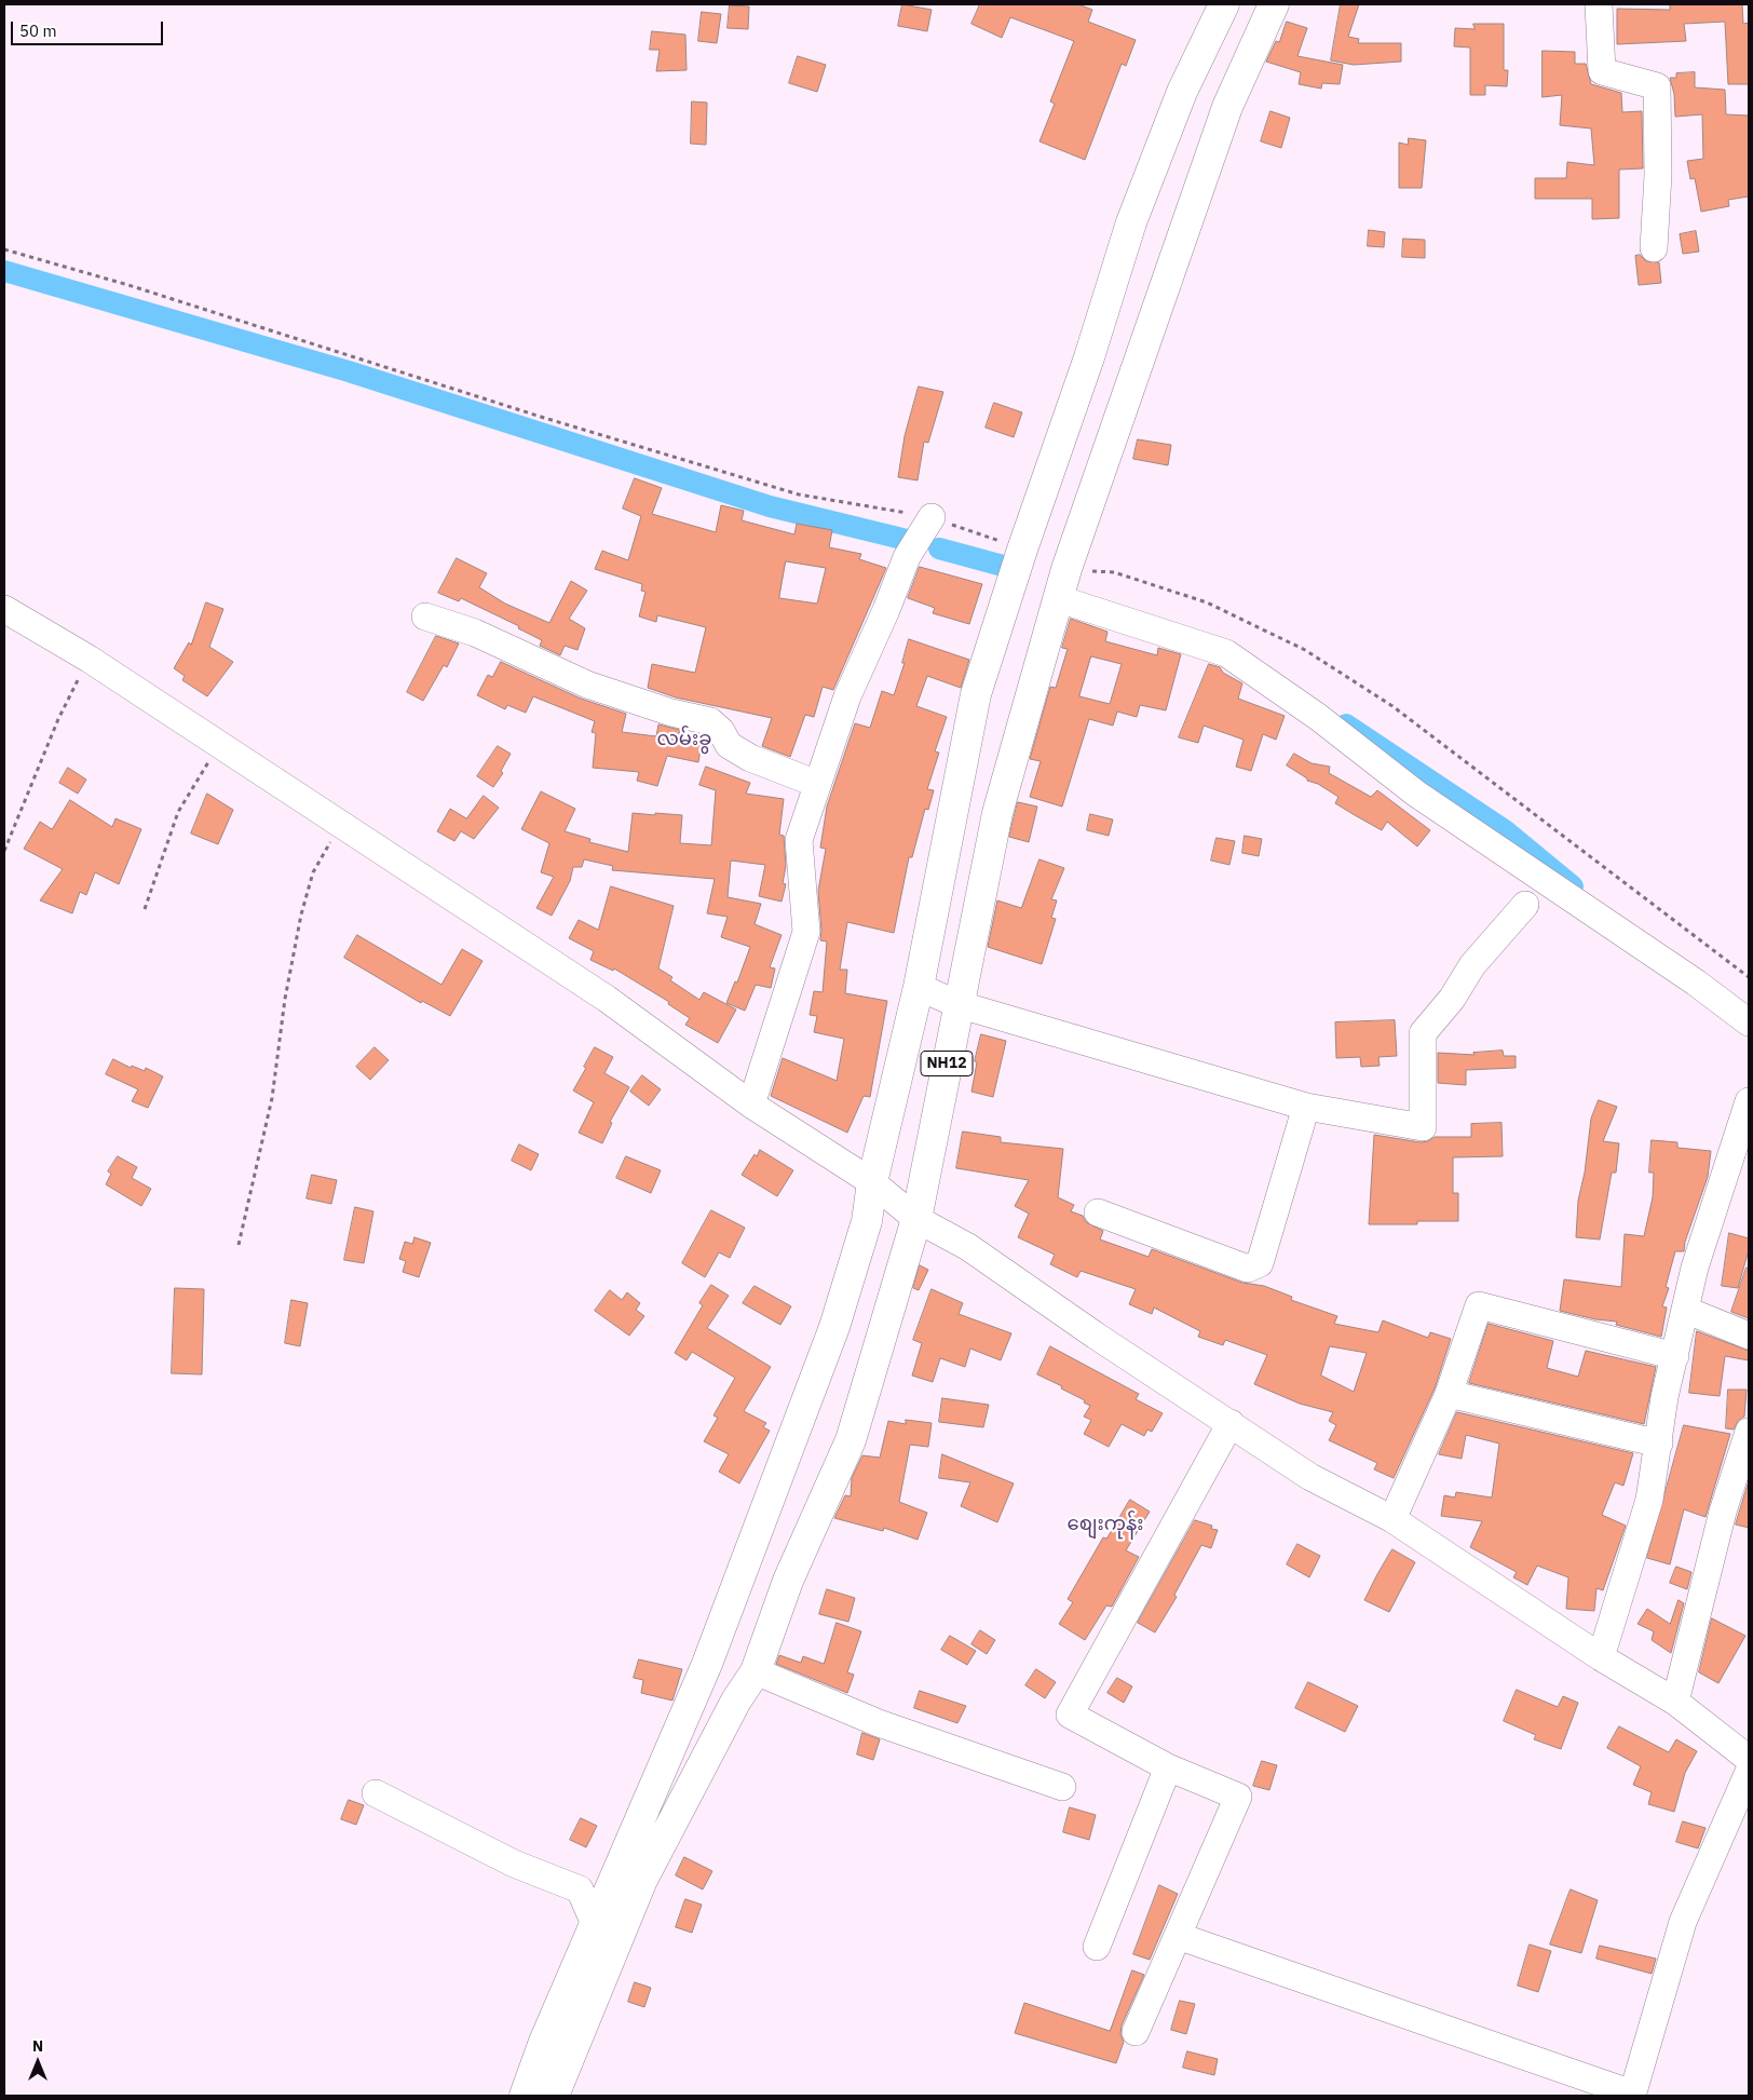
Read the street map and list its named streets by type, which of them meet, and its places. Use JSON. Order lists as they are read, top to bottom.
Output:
{
  "streets": {
    "highway": ["NH12"]
  },
  "districts": ["လမ်းခွ", "စျေးကုန်း"],
  "scale_bar": "50 m",
  "north": "top"
}
